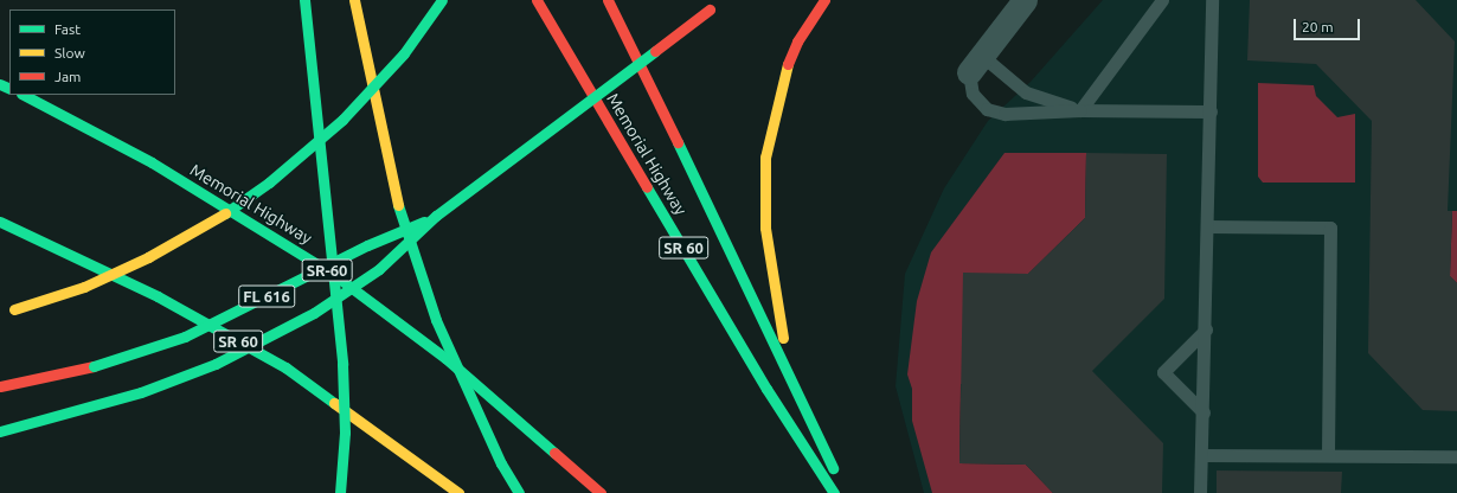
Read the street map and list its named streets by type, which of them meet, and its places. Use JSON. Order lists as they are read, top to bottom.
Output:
{
  "streets": {
    "highway": [
      "Memorial Highway",
      "SR 60",
      "SR-60",
      "FL 616"
    ]
  },
  "legend": ["Fast", "Slow", "Jam"],
  "scale_bar": "20 m"
}
